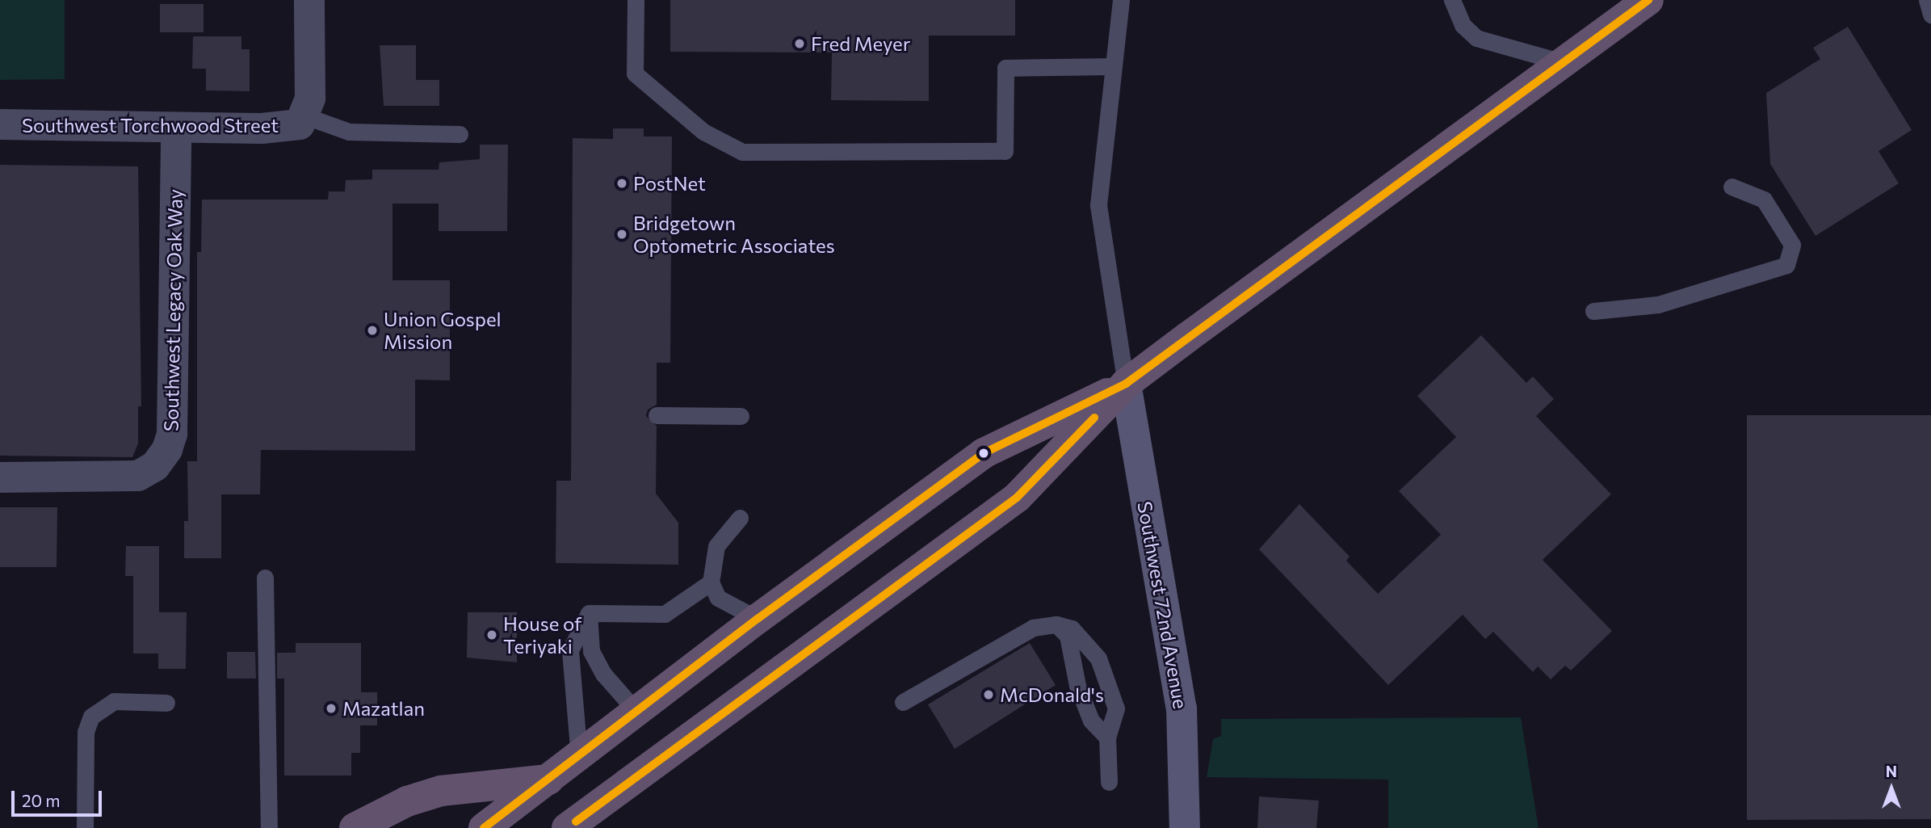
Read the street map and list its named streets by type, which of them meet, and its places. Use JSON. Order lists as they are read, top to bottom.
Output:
{
  "streets": {
    "main road": ["Southwest 72nd Avenue"],
    "street": ["Southwest Torchwood Street", "Southwest Legacy Oak Way"]
  },
  "crossings": [
    ["Southwest Torchwood Street", "Southwest Legacy Oak Way"]
  ],
  "places": [
    "Fred Meyer",
    "PostNet",
    "Bridgetown Optometric Associates",
    "Union Gospel Mission",
    "House of Teriyaki",
    "McDonald's",
    "Mazatlan"
  ],
  "scale_bar": "20 m",
  "north": "top"
}
